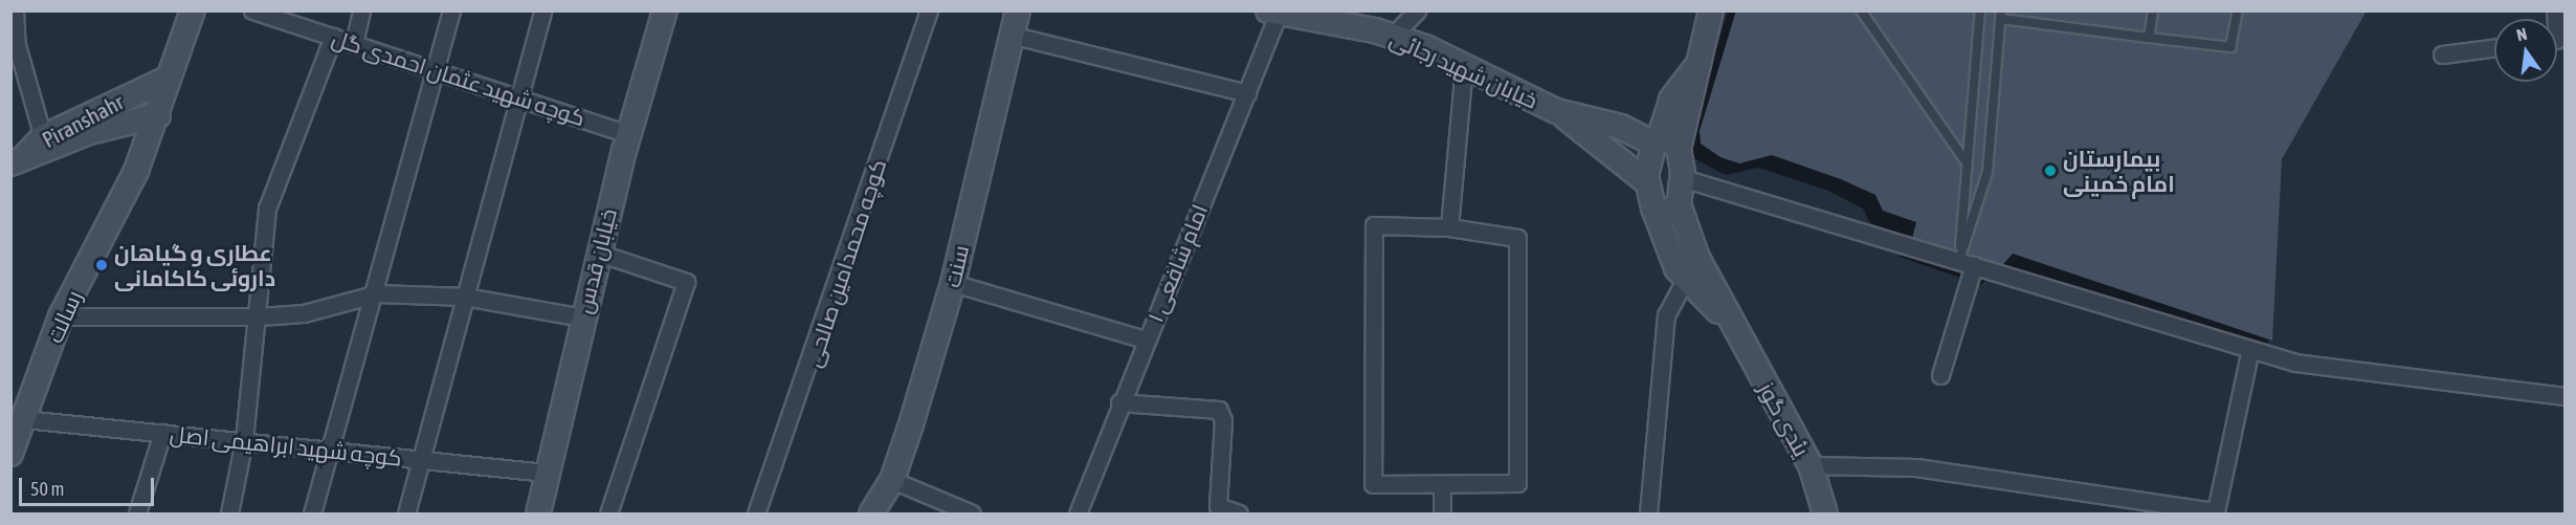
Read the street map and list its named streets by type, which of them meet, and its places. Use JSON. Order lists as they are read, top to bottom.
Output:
{
  "streets": {
    "main road": [
      "خیابان شهید رجائی",
      "Piranshahr",
      "خیابان قدس",
      "سنت",
      "رسالت",
      "یئدی گوز"
    ],
    "street": [
      "کوچه شهید عثمان احمدی گل",
      "کوچه محمدامین صالحی",
      "امام شافعی ۱",
      "کوچه شهید ابراهیمی اصل"
    ]
  },
  "crossings": [
    ["خیابان شهید رجائی", "امام شافعی ۱"],
    ["کوچه شهید عثمان احمدی گل", "خیابان قدس"],
    ["Piranshahr", "رسالت"],
    ["خیابان قدس", "کوچه شهید ابراهیمی اصل"],
    ["رسالت", "کوچه شهید ابراهیمی اصل"]
  ],
  "places": ["بیمارستان امام خمینی", "عطاری و گیاهان داروئی کاکامانی"],
  "scale_bar": "50 m",
  "north": "top"
}
